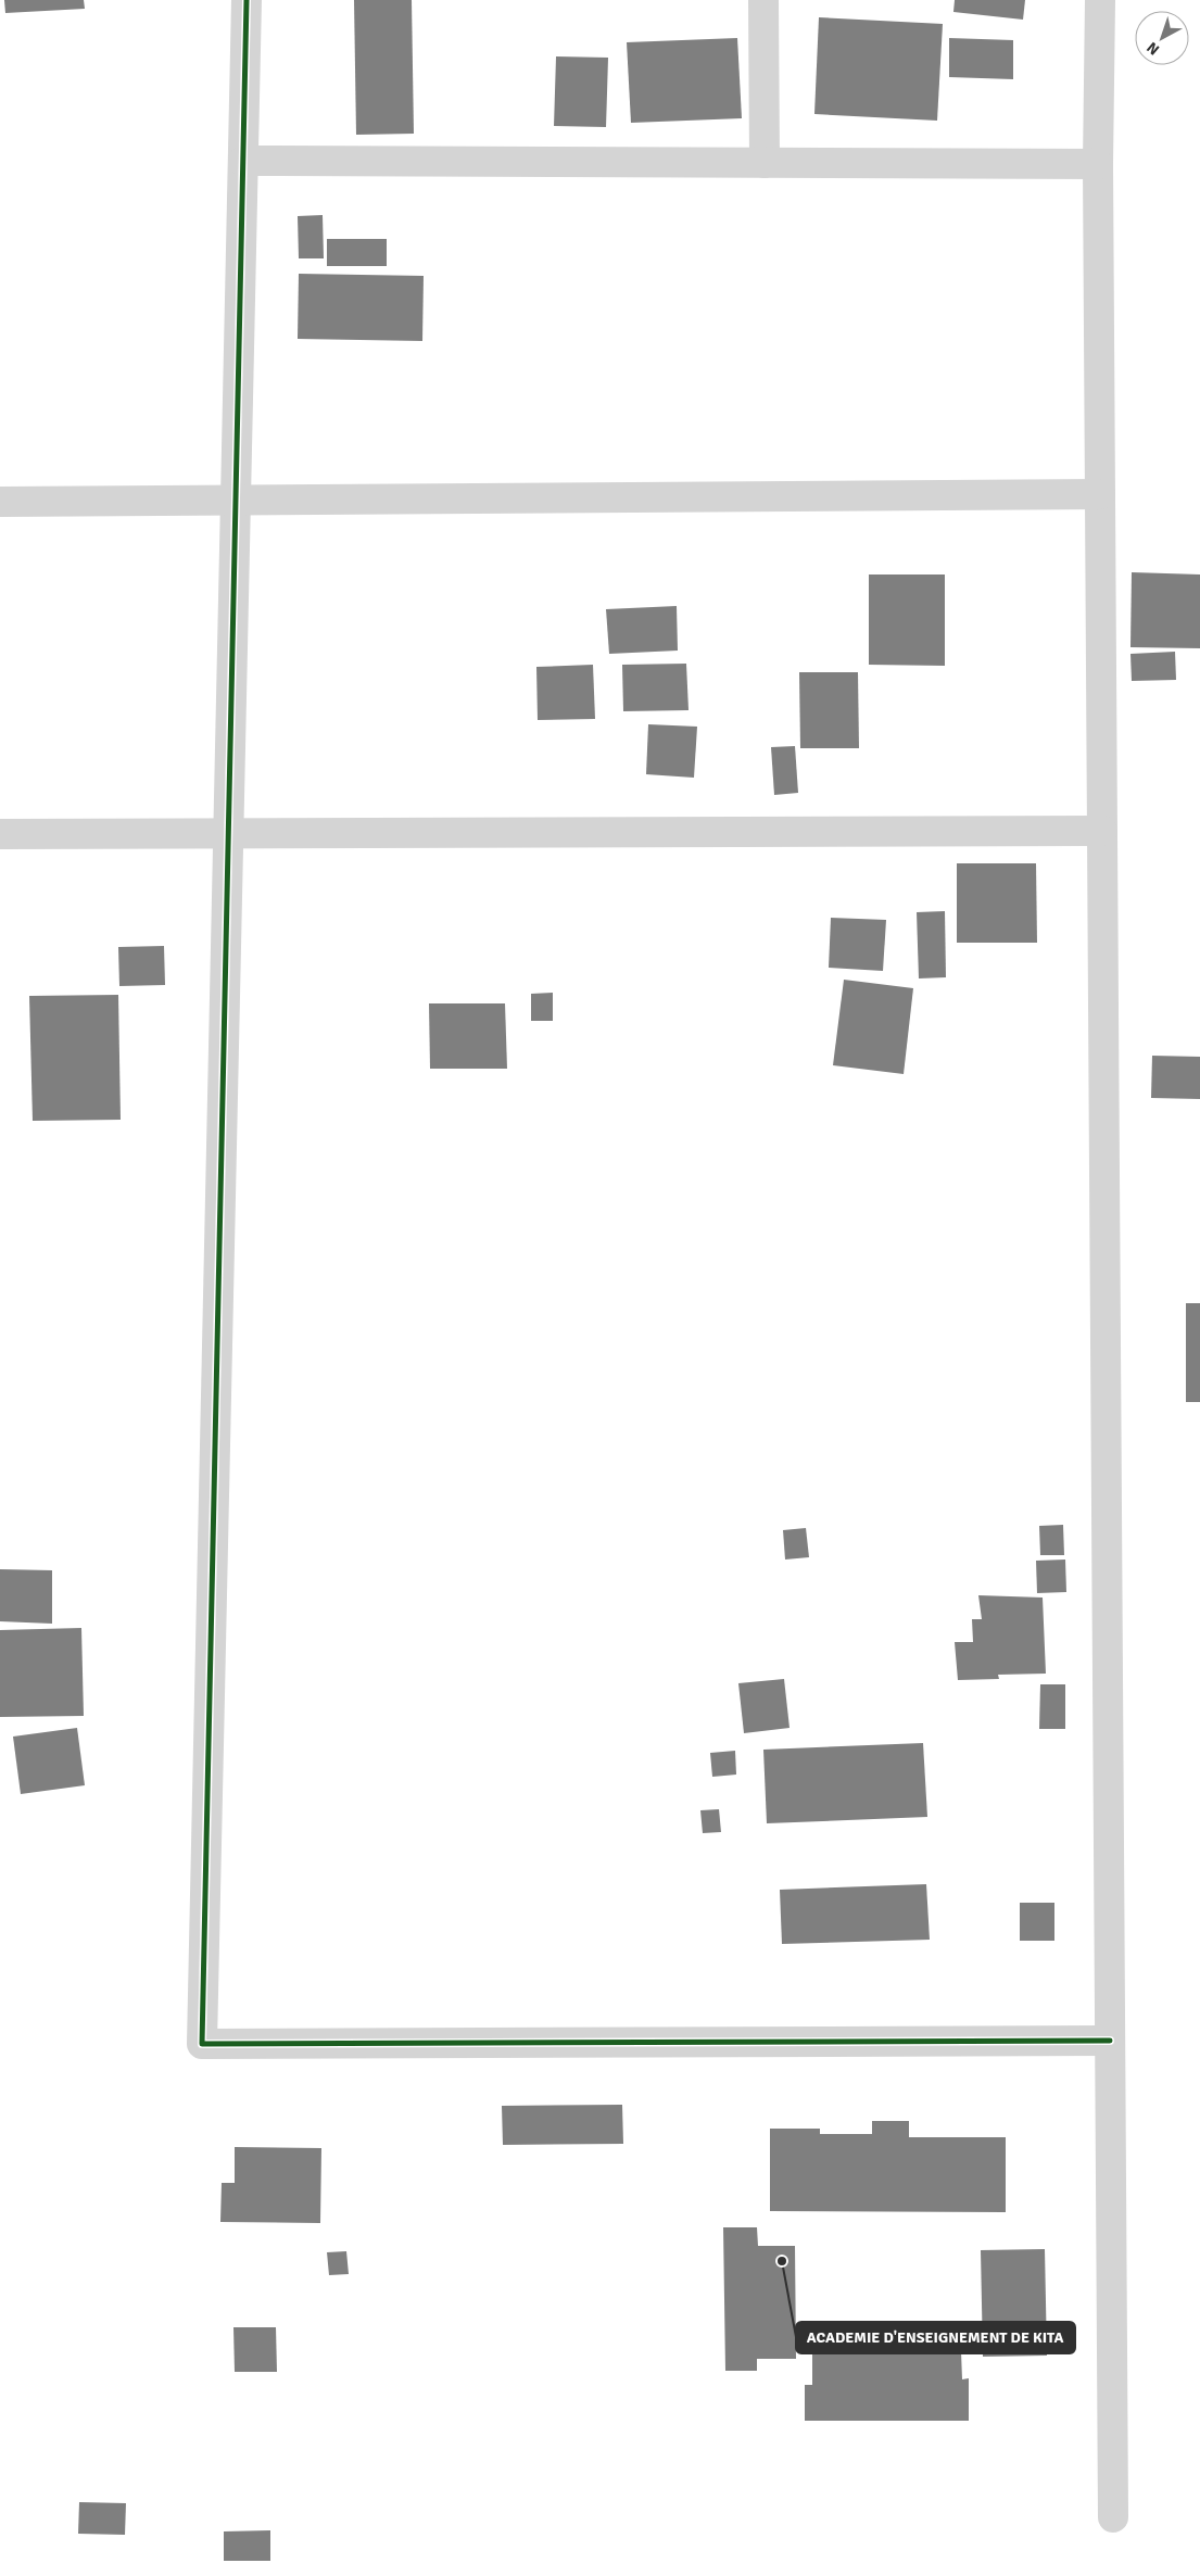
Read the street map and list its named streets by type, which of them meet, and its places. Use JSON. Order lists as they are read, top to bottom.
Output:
{
  "places": ["ACADEMIE D'ENSEIGNEMENT DE KITA"],
  "north": "bottom left"
}
